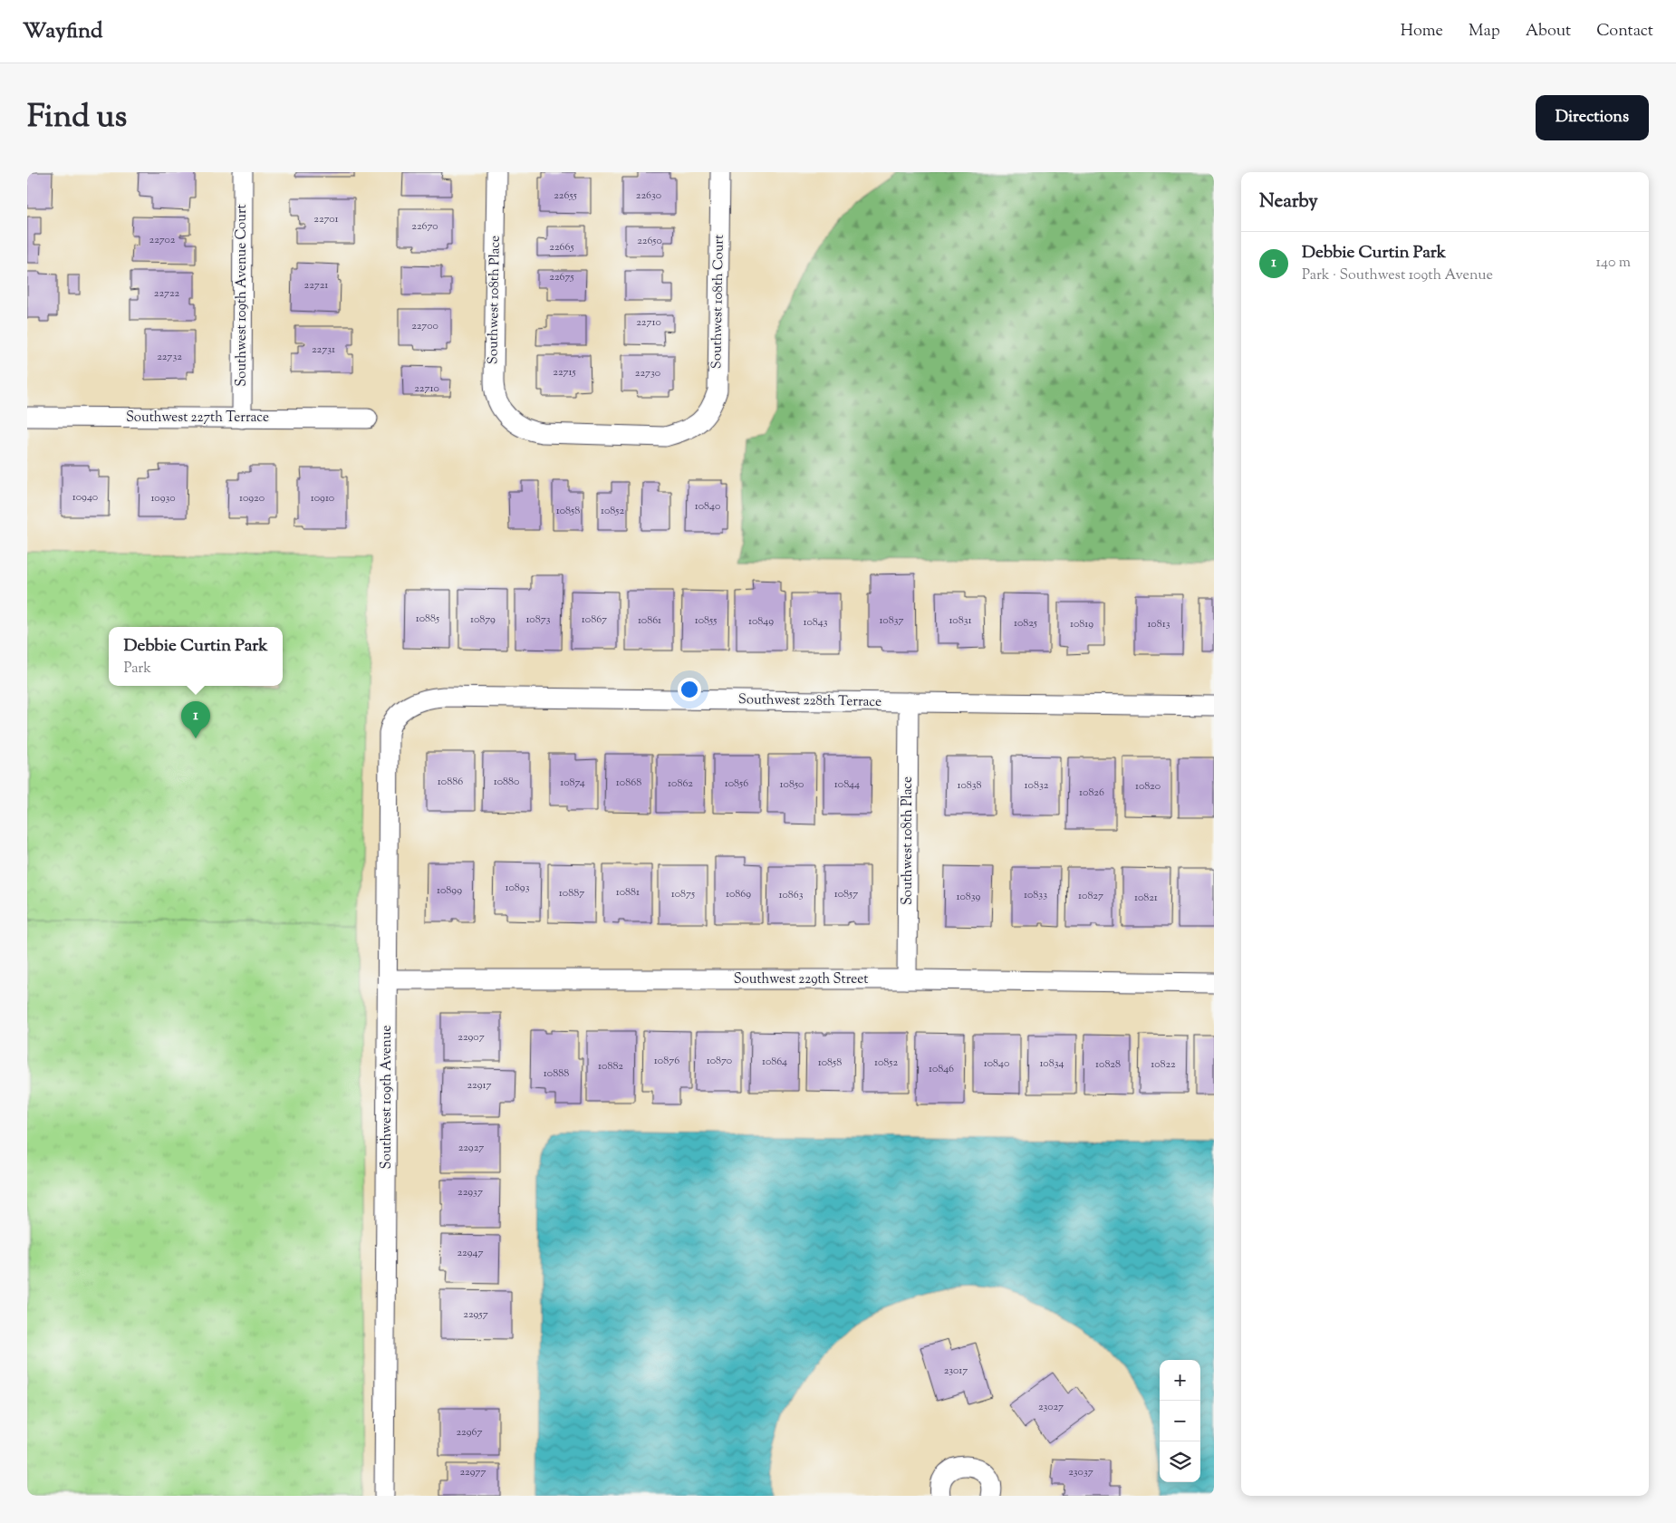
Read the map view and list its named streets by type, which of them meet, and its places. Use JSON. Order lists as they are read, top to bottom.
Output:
{
  "streets": {
    "street": [
      "Southwest 109th Avenue Court",
      "Southwest 108th Place",
      "Southwest 108th Court",
      "Southwest 227th Terrace",
      "Southwest 228th Terrace",
      "Southwest 229th Street",
      "Southwest 109th Avenue"
    ]
  },
  "crossings": [
    ["Southwest 109th Avenue Court", "Southwest 227th Terrace"],
    ["Southwest 108th Place", "Southwest 108th Court"],
    ["Southwest 108th Place", "Southwest 228th Terrace"],
    ["Southwest 108th Place", "Southwest 229th Street"],
    ["Southwest 228th Terrace", "Southwest 109th Avenue"],
    ["Southwest 229th Street", "Southwest 109th Avenue"]
  ],
  "house_numbers": [
    "22655",
    "22630",
    "22701",
    "22670",
    "22702",
    "22650",
    "22665",
    "22675",
    "22721",
    "22722",
    "22710",
    "22700",
    "22731",
    "22732",
    "22715",
    "22730",
    "22710",
    "10940",
    "10930",
    "10920",
    "10910",
    "10840",
    "10858",
    "10852",
    "10885",
    "10879",
    "10873",
    "10867",
    "10861",
    "10855",
    "10837",
    "10831",
    "10849",
    "10843",
    "10825",
    "10819",
    "10813",
    "10886",
    "10880",
    "10874",
    "10868",
    "10862",
    "10856",
    "10850",
    "10844",
    "10838",
    "10832",
    "10820",
    "10826",
    "10893",
    "10899",
    "10881",
    "10887",
    "10875",
    "10869",
    "10857",
    "10863",
    "10833",
    "10827",
    "10839",
    "10821",
    "22907",
    "10876",
    "10870",
    "10864",
    "10858",
    "10852",
    "10840",
    "10834",
    "10828",
    "10822",
    "10882",
    "10846",
    "10888",
    "22917",
    "22927",
    "22937",
    "22947",
    "22957",
    "23017",
    "23027",
    "22967",
    "22977",
    "23037"
  ],
  "page": {
    "header": "Wayfind",
    "nav": [
      "Home",
      "Map",
      "About",
      "Contact"
    ],
    "title": "Find us",
    "buttons": "Directions",
    "heading": "Nearby",
    "list": [
      {
        "mark": "1",
        "name": "Debbie Curtin Park",
        "note": "Park · Southwest 109th Avenue",
        "value": "140 m"
      }
    ],
    "popup": ["Debbie Curtin Park", "Park"],
    "pins": "1",
    "map_buttons": ["+", "−"]
  }
}
